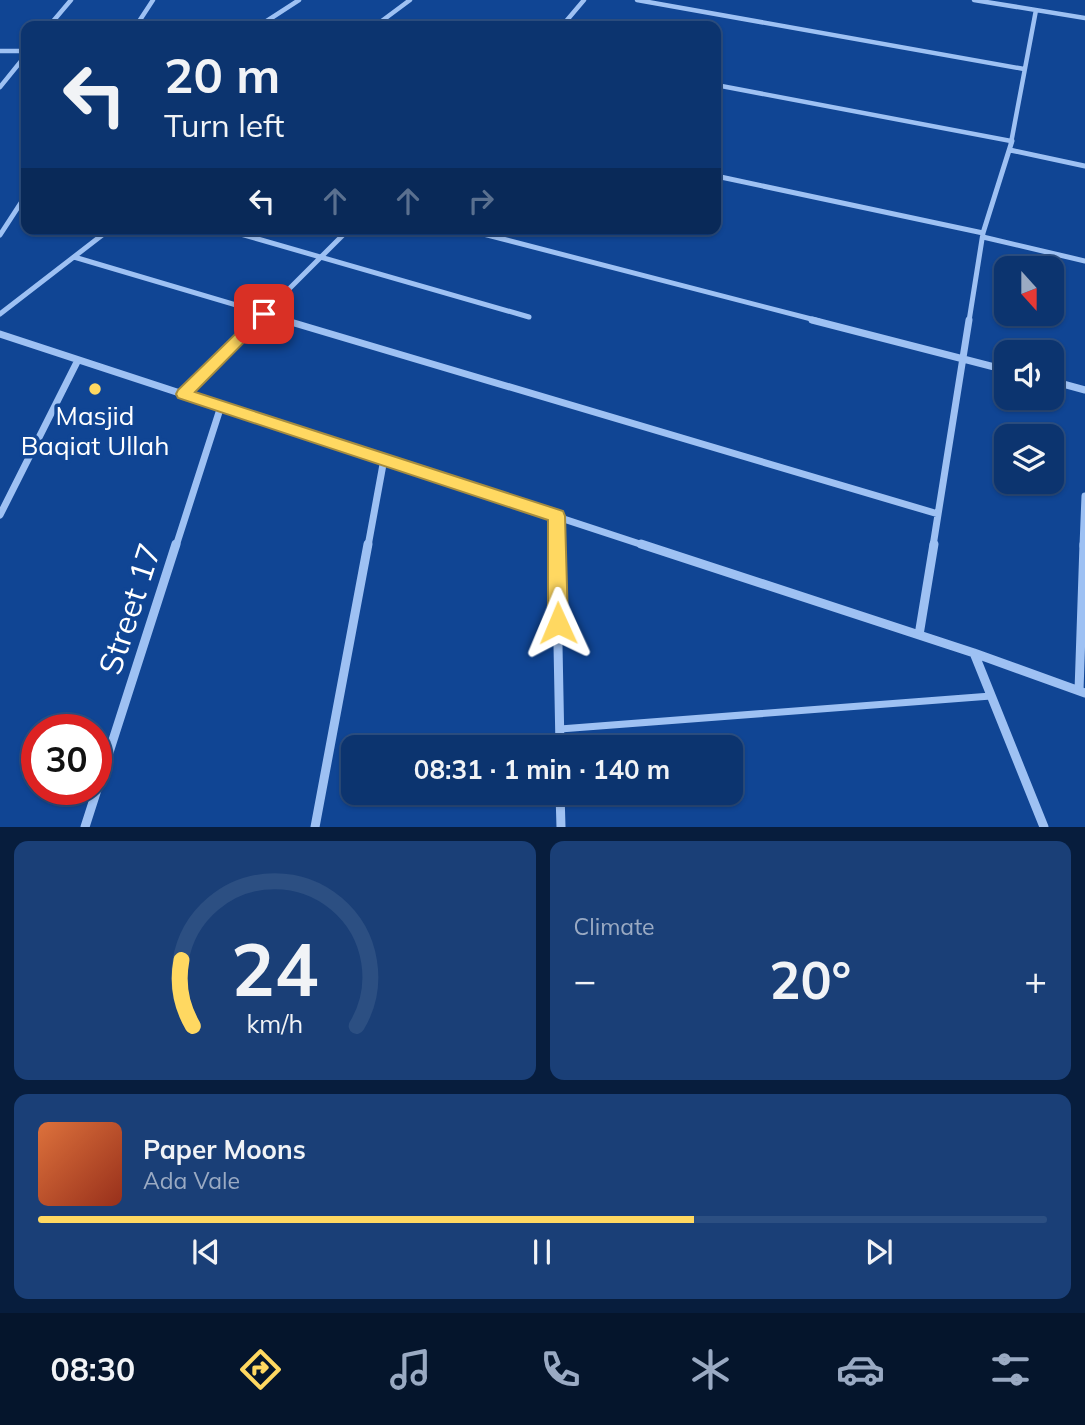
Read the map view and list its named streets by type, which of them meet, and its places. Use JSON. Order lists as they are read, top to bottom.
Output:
{
  "streets": {
    "street": ["Street 17"]
  },
  "places": ["Masjid Baqiat Ullah"],
  "north": "bottom",
  "page": {
    "turn": ["20 m", "Turn left"],
    "limit": "30",
    "trip": "08:31 · 1 min · 140 m",
    "tile": "Climate",
    "heat": ["−", "20°", "+"],
    "song": ["Paper Moons", "Ada Vale"],
    "tabs": "08:30",
    "gauge": ["24", "km/h"]
  }
}
